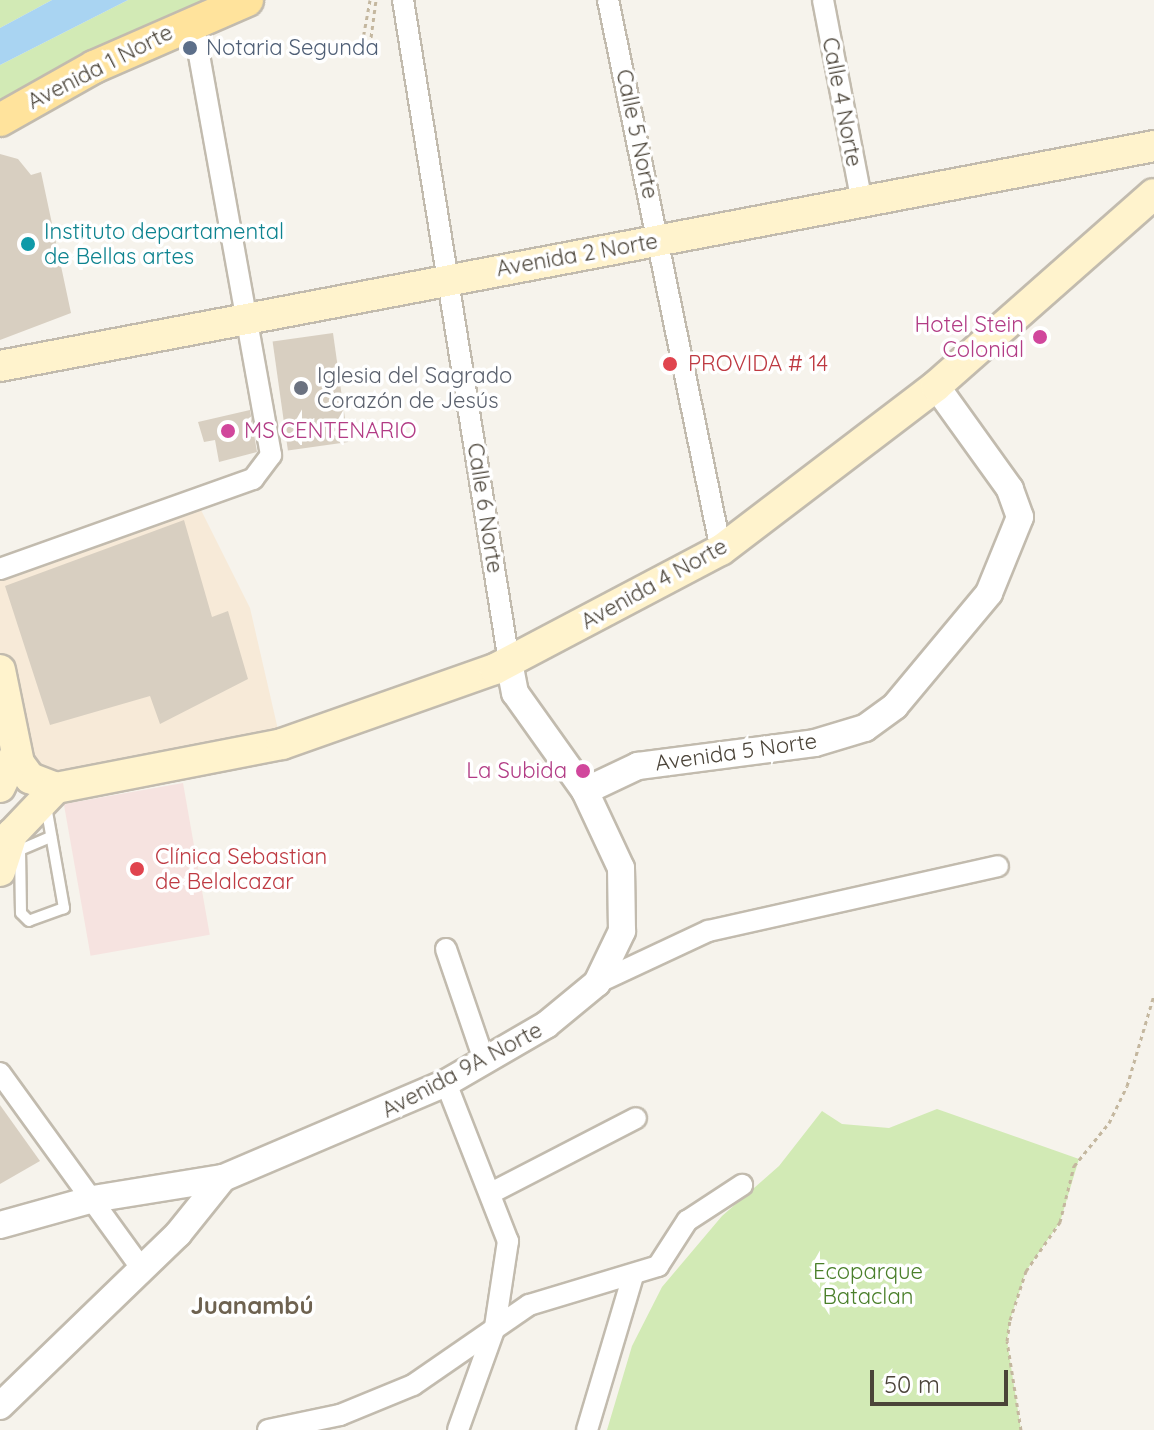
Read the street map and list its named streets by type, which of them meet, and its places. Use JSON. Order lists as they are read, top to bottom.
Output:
{
  "streets": {
    "main road": ["Avenida 1 Norte", "Avenida 2 Norte", "Avenida 4 Norte"],
    "street": [
      "Calle 4 Norte",
      "Calle 5 Norte",
      "Calle 6 Norte",
      "Avenida 5 Norte",
      "Avenida 9A Norte"
    ]
  },
  "crossings": [
    ["Calle 4 Norte", "Avenida 2 Norte"],
    ["Calle 5 Norte", "Avenida 2 Norte"],
    ["Calle 5 Norte", "Avenida 4 Norte"],
    ["Avenida 2 Norte", "Calle 6 Norte"],
    ["Calle 6 Norte", "Avenida 4 Norte"],
    ["Calle 6 Norte", "Avenida 5 Norte"],
    ["Calle 6 Norte", "Avenida 9A Norte"],
    ["Avenida 4 Norte", "Avenida 5 Norte"]
  ],
  "districts": ["Juanambú"],
  "parks": ["Ecoparque Bataclan"],
  "places": [
    "Notaria Segunda",
    "Instituto departamental de Bellas artes",
    "Hotel Stein Colonial",
    "PROVIDA # 14",
    "Iglesia del Sagrado Corazón de Jesús",
    "MS CENTENARIO",
    "La Subida",
    "Clínica Sebastian de Belalcazar"
  ],
  "scale_bar": "50 m"
}
